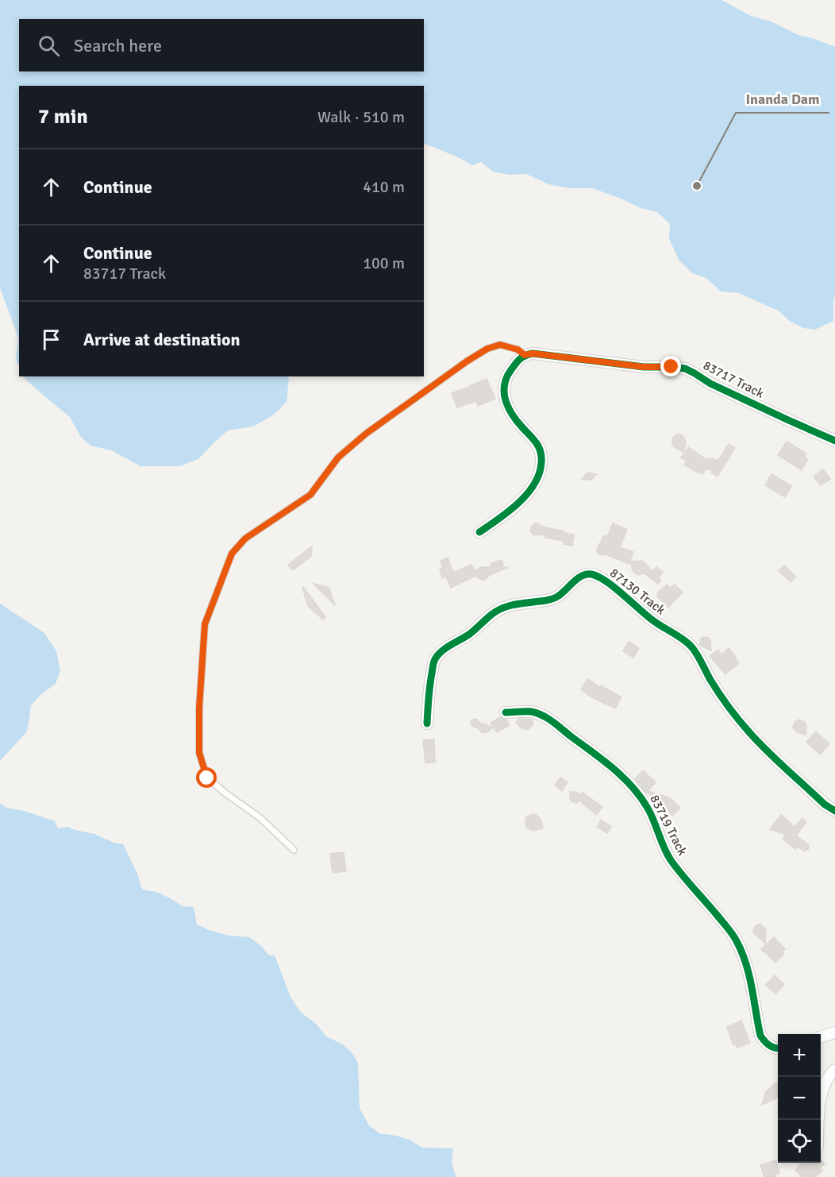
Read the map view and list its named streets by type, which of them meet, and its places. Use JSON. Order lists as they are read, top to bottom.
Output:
{
  "streets": {
    "street": ["83717 Track", "87130 Track", "83719 Track"]
  },
  "places": ["Inanda Dam"],
  "page": {
    "search": "Search here",
    "heading": ["7 min", "Walk · 510 m"],
    "list": [
      ["Continue", "410 m"],
      ["Continue", "83717 Track", "100 m"],
      "Arrive at destination"
    ],
    "map_buttons": ["+", "−"]
  }
}
